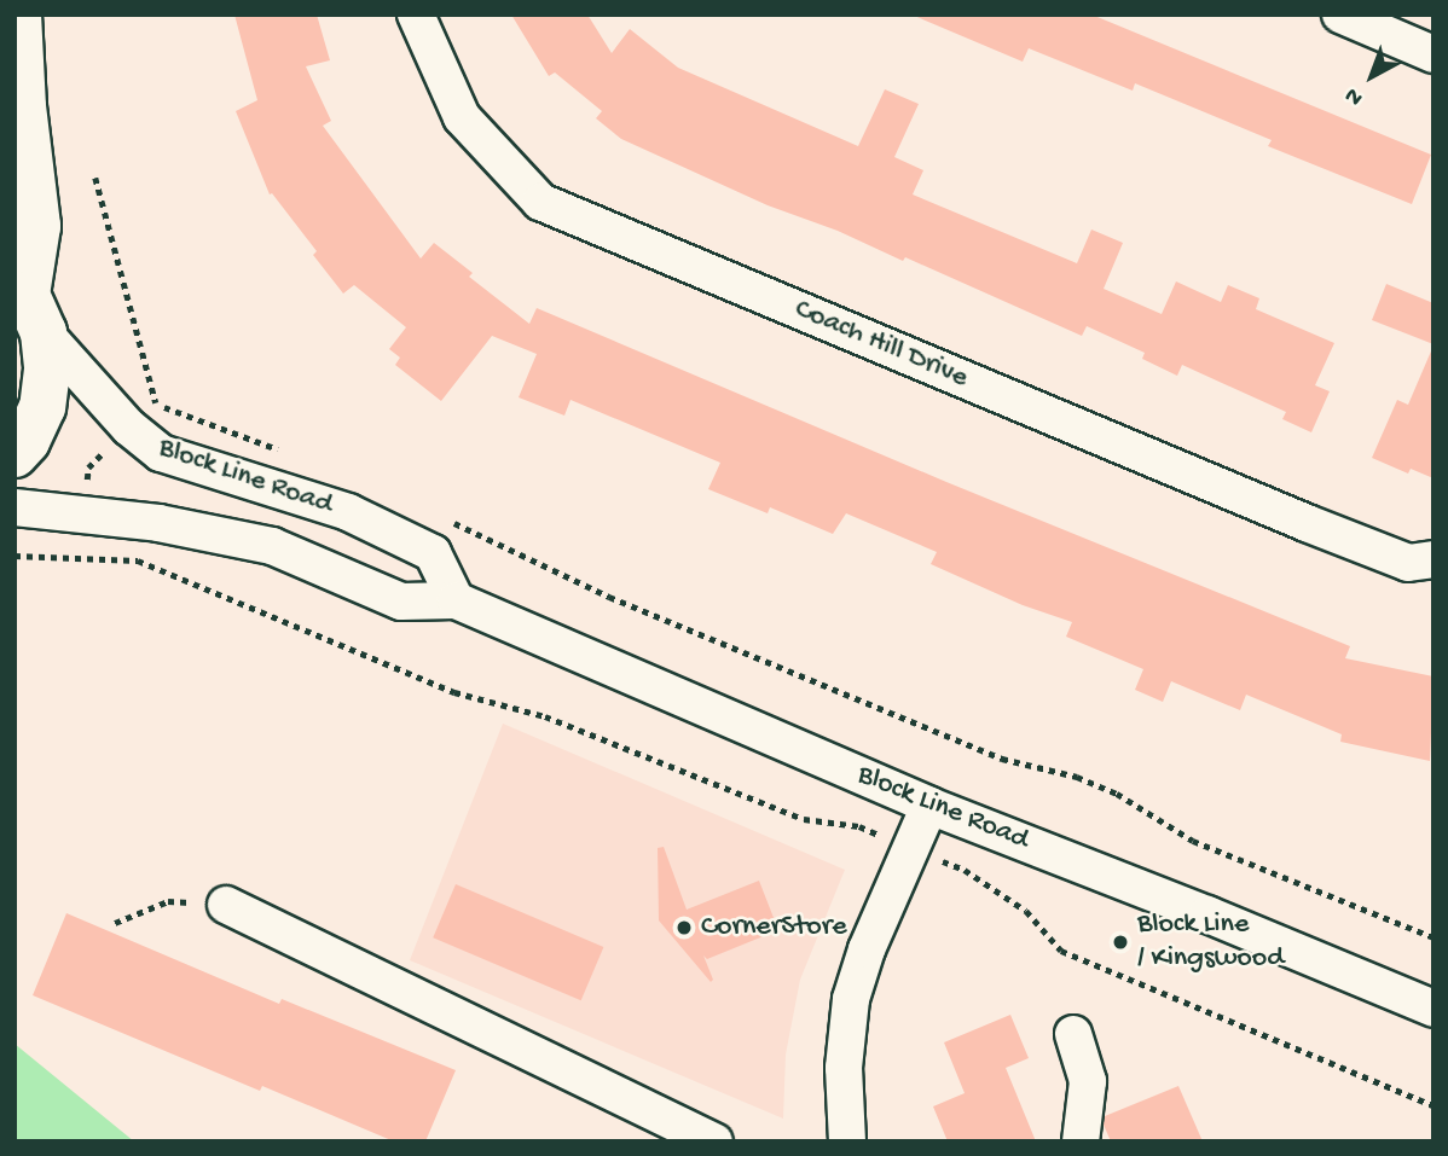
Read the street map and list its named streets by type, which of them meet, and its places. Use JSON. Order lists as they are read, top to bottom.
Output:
{
  "streets": {
    "street": ["Coach Hill Drive", "Block Line Road"]
  },
  "places": ["CornerStore", "Block Line / Kingswood"],
  "north": "bottom left"
}
